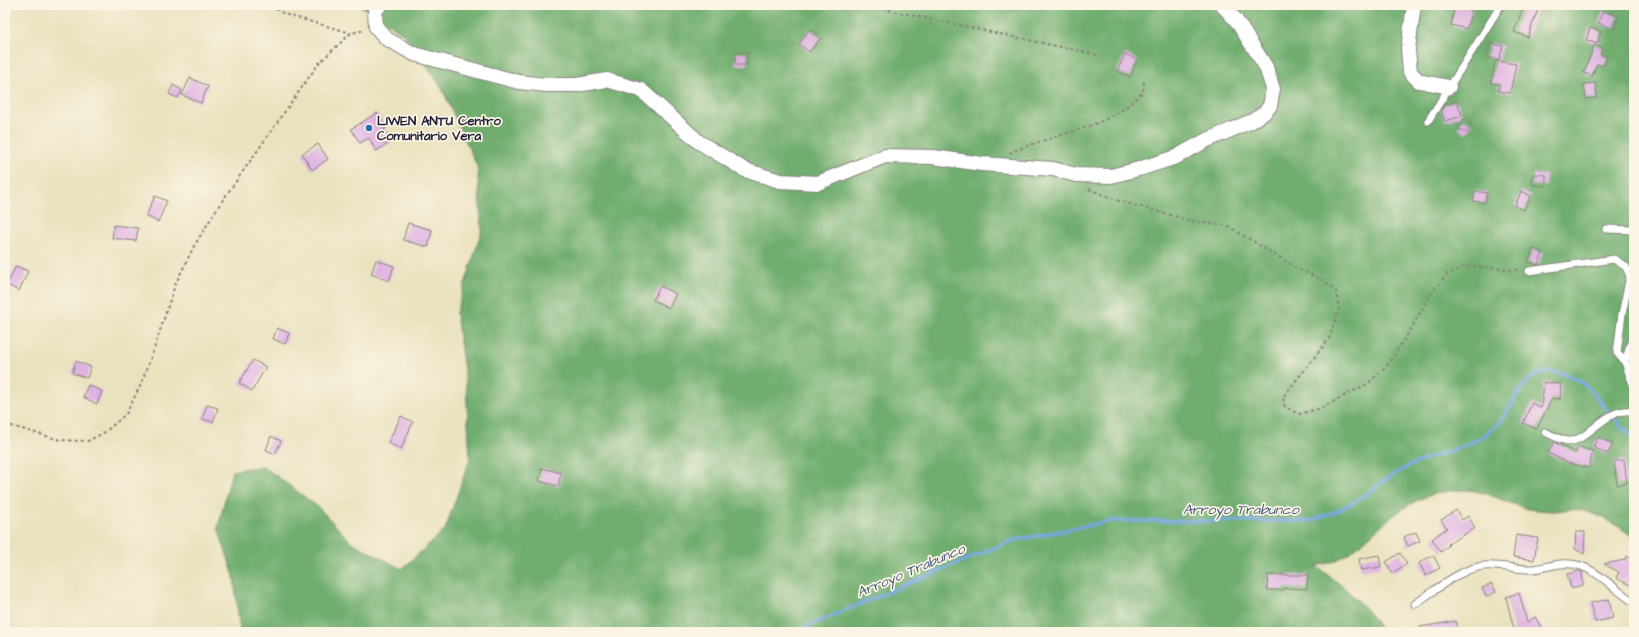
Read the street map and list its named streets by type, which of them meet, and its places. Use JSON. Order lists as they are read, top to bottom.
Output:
{
  "water": ["Arroyo Trabunco"],
  "places": ["LIWEN ANTU Centro Comunitario Vera"]
}
